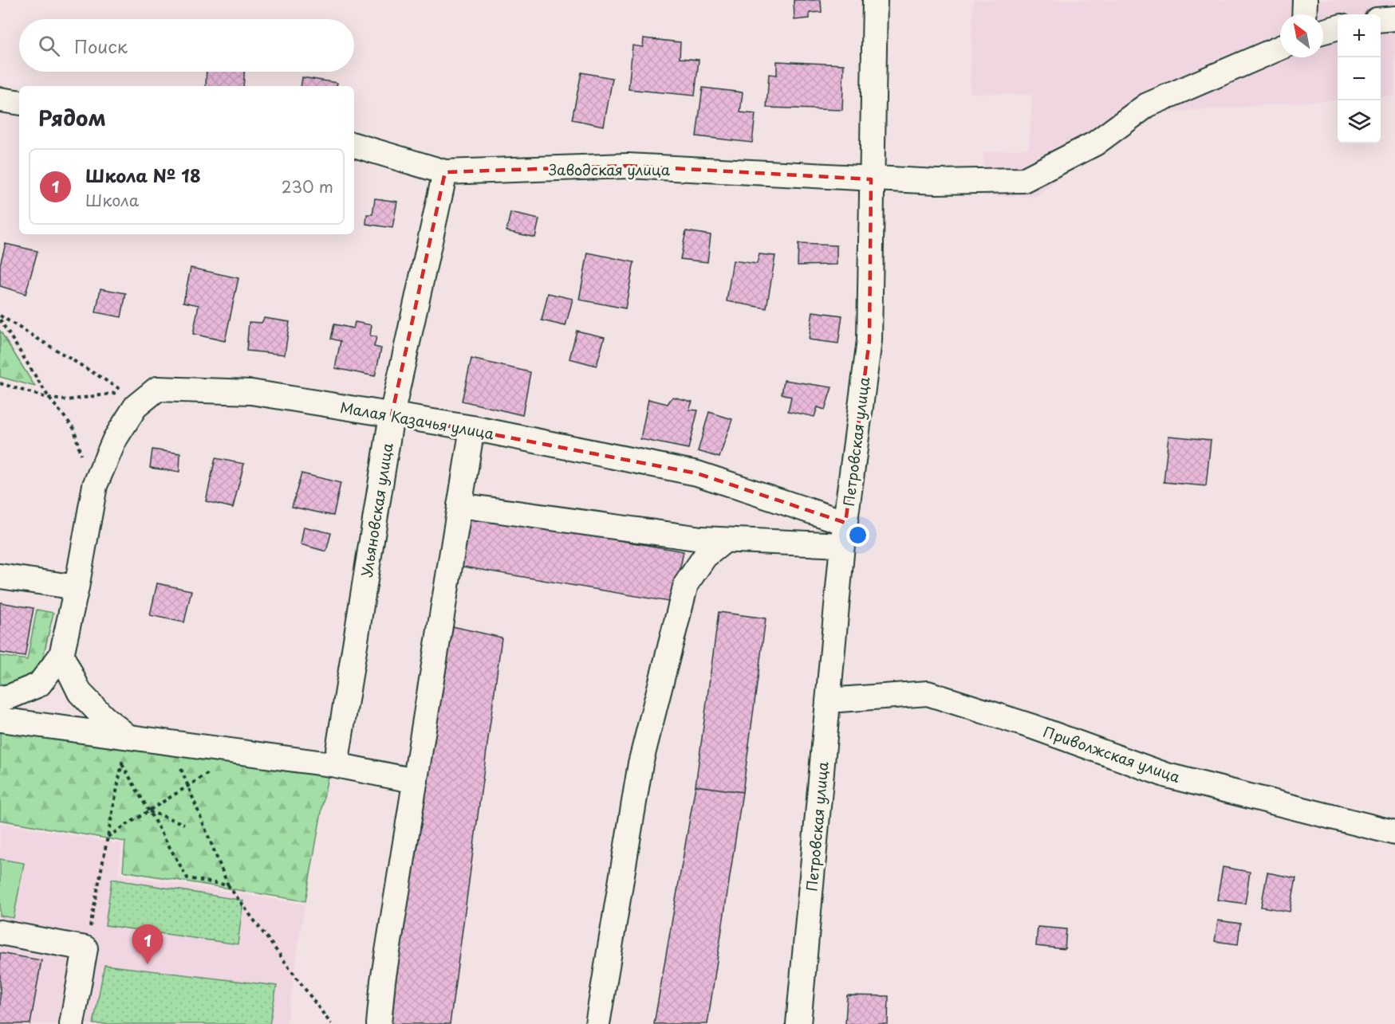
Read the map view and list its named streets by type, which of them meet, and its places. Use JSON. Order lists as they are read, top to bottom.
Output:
{
  "streets": {
    "street": [
      "Заводская улица",
      "Малая Казачья улица",
      "Петровская улица",
      "Ульяновская улица",
      "Приволжская улица"
    ]
  },
  "crossings": [
    ["Заводская улица", "Петровская улица"],
    ["Заводская улица", "Ульяновская улица"],
    ["Малая Казачья улица", "Петровская улица"],
    ["Малая Казачья улица", "Ульяновская улица"],
    ["Петровская улица", "Приволжская улица"]
  ],
  "north": "top left",
  "page": {
    "map_buttons": ["+", "−"],
    "search": "Поиск",
    "heading": "Рядом",
    "list": [
      {
        "mark": "1",
        "name": "Школа № 18",
        "note": "Школа",
        "value": "230 m"
      }
    ],
    "pins": "1"
  }
}
